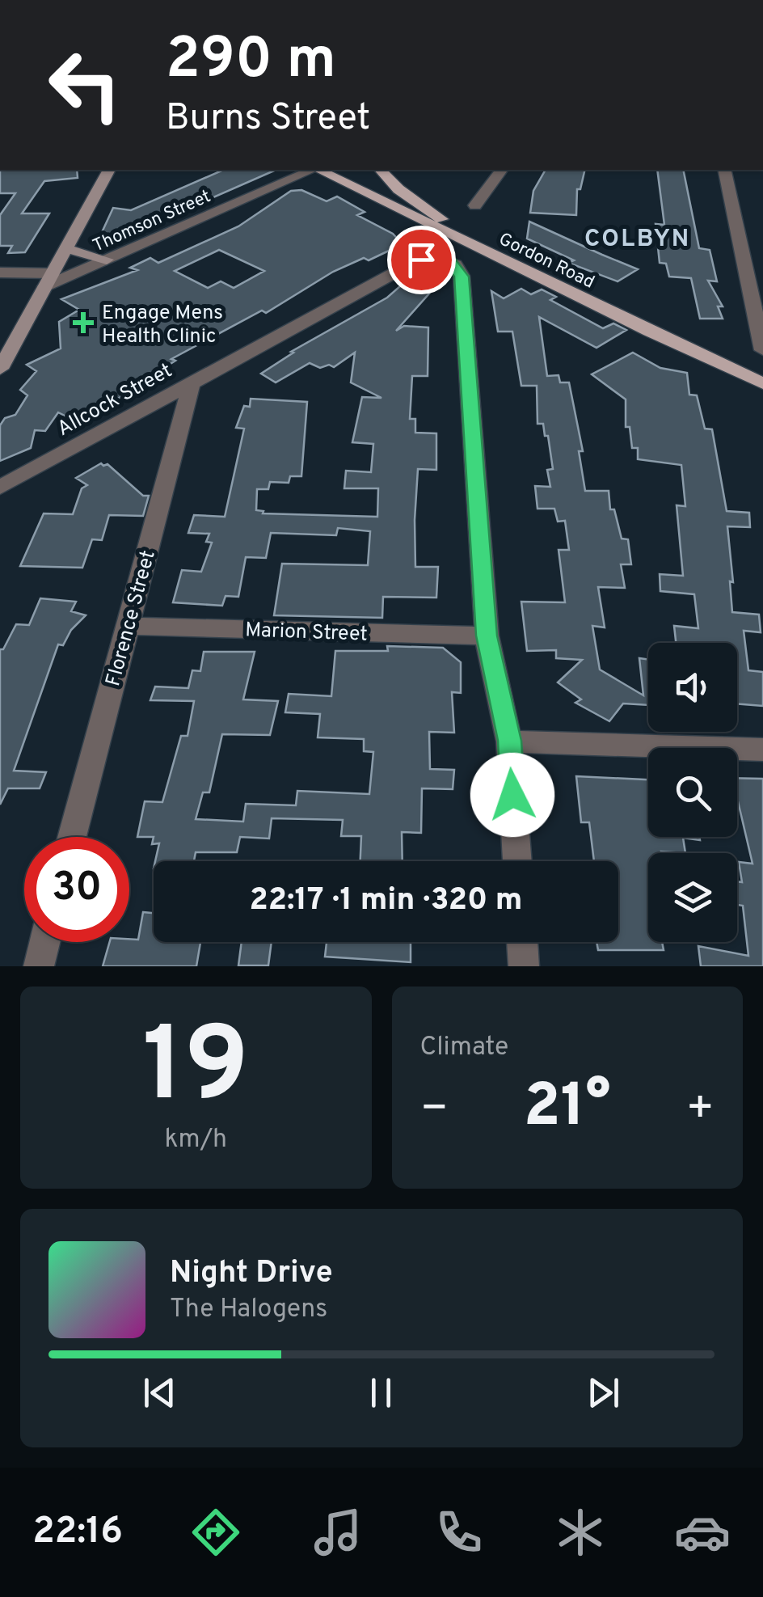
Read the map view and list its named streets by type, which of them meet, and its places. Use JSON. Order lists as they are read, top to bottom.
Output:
{
  "streets": {
    "main road": ["Gordon Road"],
    "street": [
      "Thomson Street",
      "Allcock Street",
      "Florence Street",
      "Marion Street"
    ]
  },
  "crossings": [
    ["Allcock Street", "Florence Street"],
    ["Allcock Street", "Marion Street"],
    ["Florence Street", "Marion Street"]
  ],
  "districts": ["COLBYN"],
  "places": {
    "health": ["Engage Mens Health Clinic"]
  },
  "page": {
    "turn": ["290 m", "Burns Street"],
    "limit": "30",
    "trip": "22:17 · 1 min · 320 m",
    "tile": [
      ["19", "km/h"],
      "Climate"
    ],
    "heat": ["−", "21°", "+"],
    "song": ["Night Drive", "The Halogens"],
    "tabs": "22:16"
  }
}
